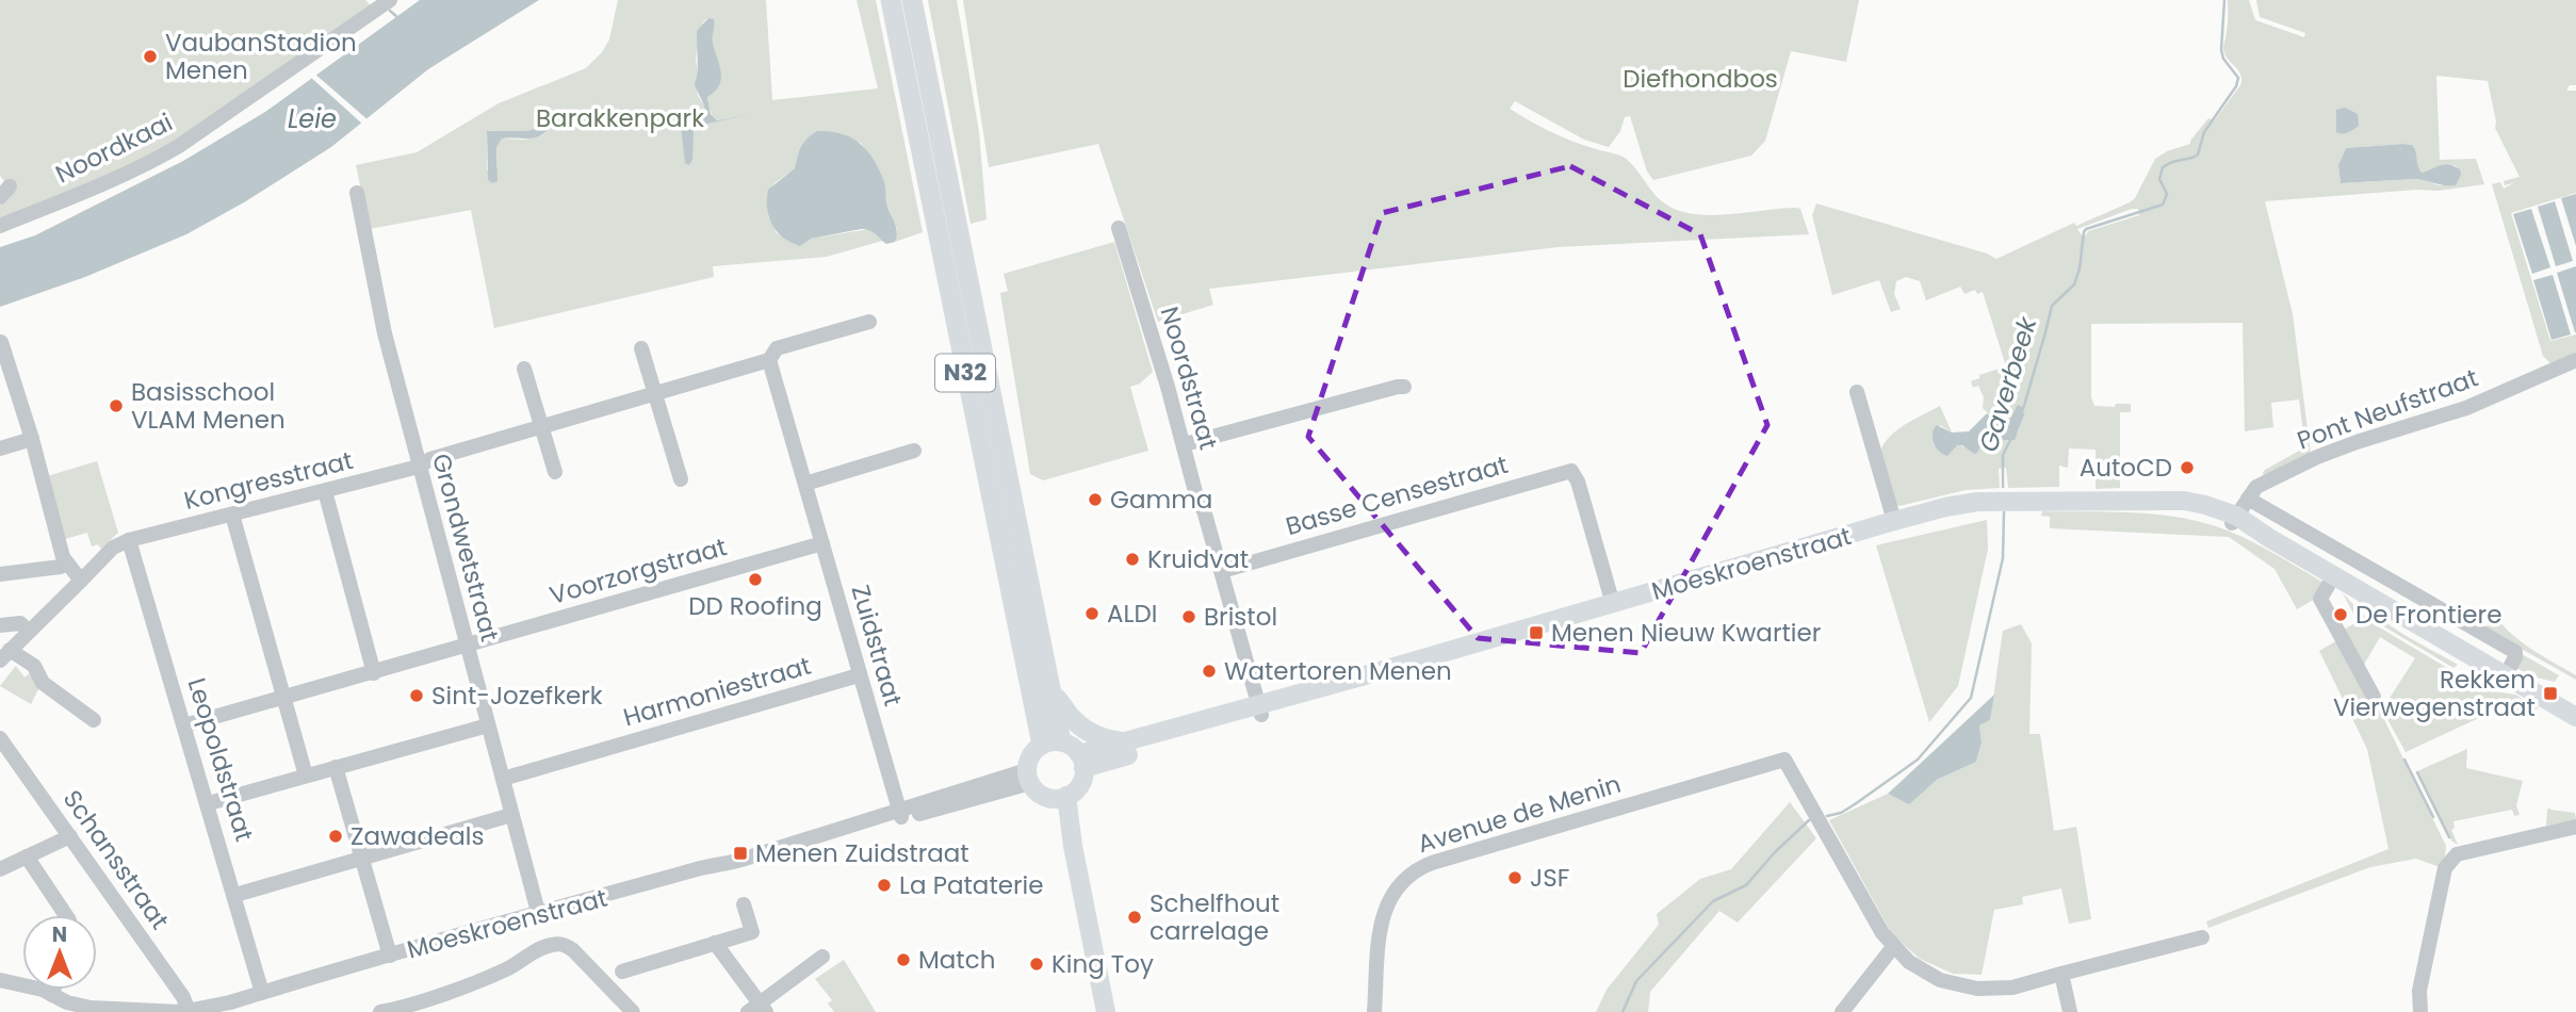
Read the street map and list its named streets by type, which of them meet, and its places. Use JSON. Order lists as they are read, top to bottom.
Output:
{
  "streets": {
    "highway": ["N32"],
    "main road": ["Moeskroenstraat"],
    "street": [
      "Noordkaai",
      "Noordstraat",
      "Pont Neufstraat",
      "Kongresstraat",
      "Basse Censestraat",
      "Grondwetstraat",
      "Voorzorgstraat",
      "Zuidstraat",
      "Harmoniestraat",
      "Leopoldstraat",
      "Avenue de Menin",
      "Schansstraat"
    ]
  },
  "crossings": [
    ["N32", "Moeskroenstraat"],
    ["Noordstraat", "Basse Censestraat"],
    ["Noordstraat", "Moeskroenstraat"],
    ["Pont Neufstraat", "Moeskroenstraat"],
    ["Kongresstraat", "Grondwetstraat"],
    ["Kongresstraat", "Zuidstraat"],
    ["Kongresstraat", "Leopoldstraat"],
    ["Basse Censestraat", "Moeskroenstraat"],
    ["Grondwetstraat", "Moeskroenstraat"],
    ["Grondwetstraat", "Voorzorgstraat"],
    ["Grondwetstraat", "Harmoniestraat"],
    ["Moeskroenstraat", "Zuidstraat"],
    ["Moeskroenstraat", "Leopoldstraat"],
    ["Moeskroenstraat", "Schansstraat"],
    ["Voorzorgstraat", "Zuidstraat"],
    ["Voorzorgstraat", "Leopoldstraat"],
    ["Zuidstraat", "Harmoniestraat"]
  ],
  "water": ["Leie", "Gaverbeek"],
  "parks": ["Diefhondbos", "Barakkenpark"],
  "places": {
    "other": [
      "VaubanStadion Menen",
      "Basisschool VLAM Menen",
      "AutoCD",
      "Gamma",
      "Kruidvat",
      "DD Roofing",
      "ALDI",
      "De Frontiere",
      "Bristol",
      "Watertoren Menen",
      "Sint-Jozefkerk",
      "Zawadeals",
      "JSF",
      "La Pataterie",
      "Schelfhout carrelage",
      "Match",
      "King Toy"
    ],
    "transit": ["Menen Nieuw Kwartier", "Rekkem Vierwegenstraat", "Menen Zuidstraat"]
  },
  "north": "top"
}
